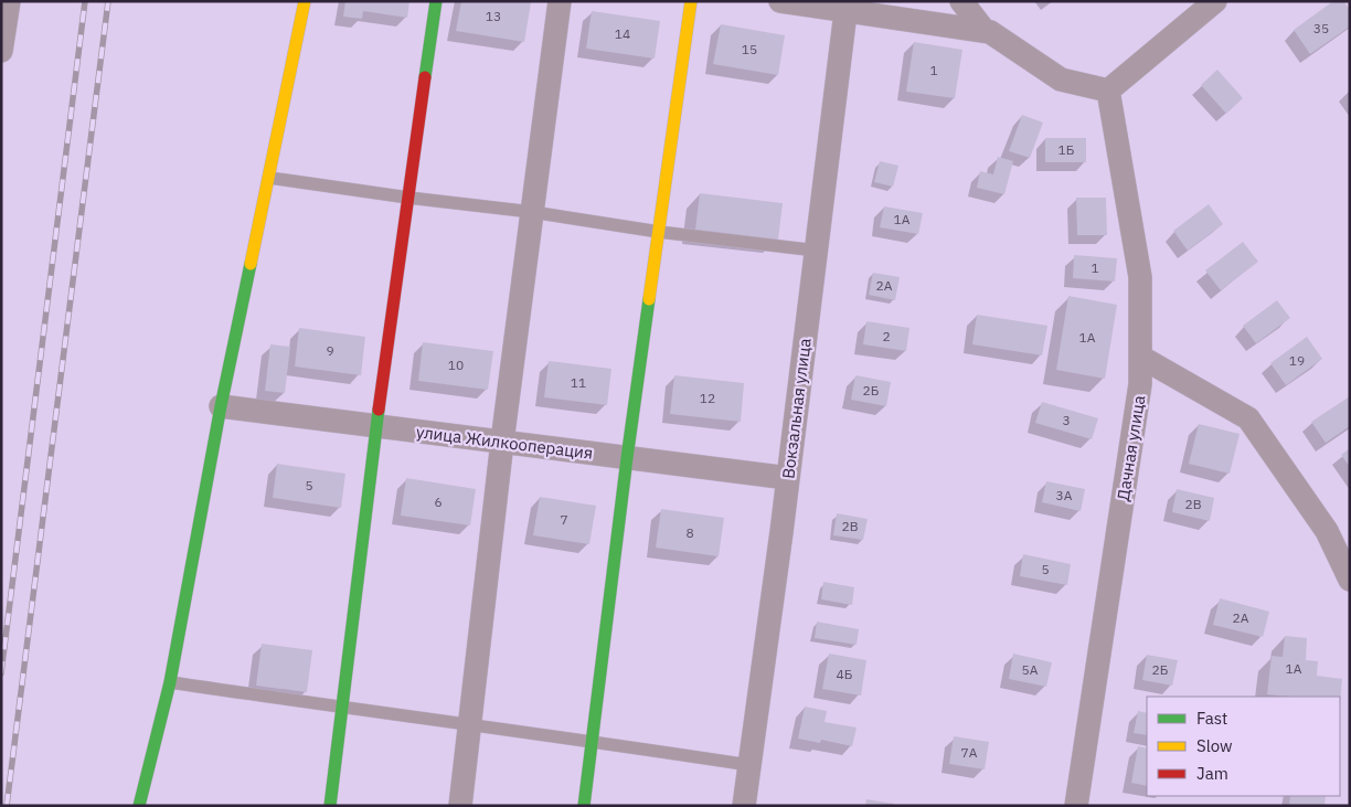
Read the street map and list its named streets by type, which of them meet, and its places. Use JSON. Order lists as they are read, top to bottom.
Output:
{
  "streets": {
    "street": ["Вокзальная улица", "улица Жилкооперация", "Дачная улица"]
  },
  "crossings": [
    ["Вокзальная улица", "улица Жилкооперация"]
  ],
  "house_numbers": [
    "13",
    "35",
    "14",
    "15",
    "1",
    "1Б",
    "1А",
    "1",
    "2А",
    "2",
    "1А",
    "9",
    "19",
    "10",
    "11",
    "2Б",
    "12",
    "3",
    "5",
    "3А",
    "6",
    "2В",
    "7",
    "2В",
    "8",
    "5",
    "2А",
    "1А",
    "5А",
    "2Б",
    "4Б",
    "7А"
  ],
  "legend": ["Fast", "Slow", "Jam"]
}
